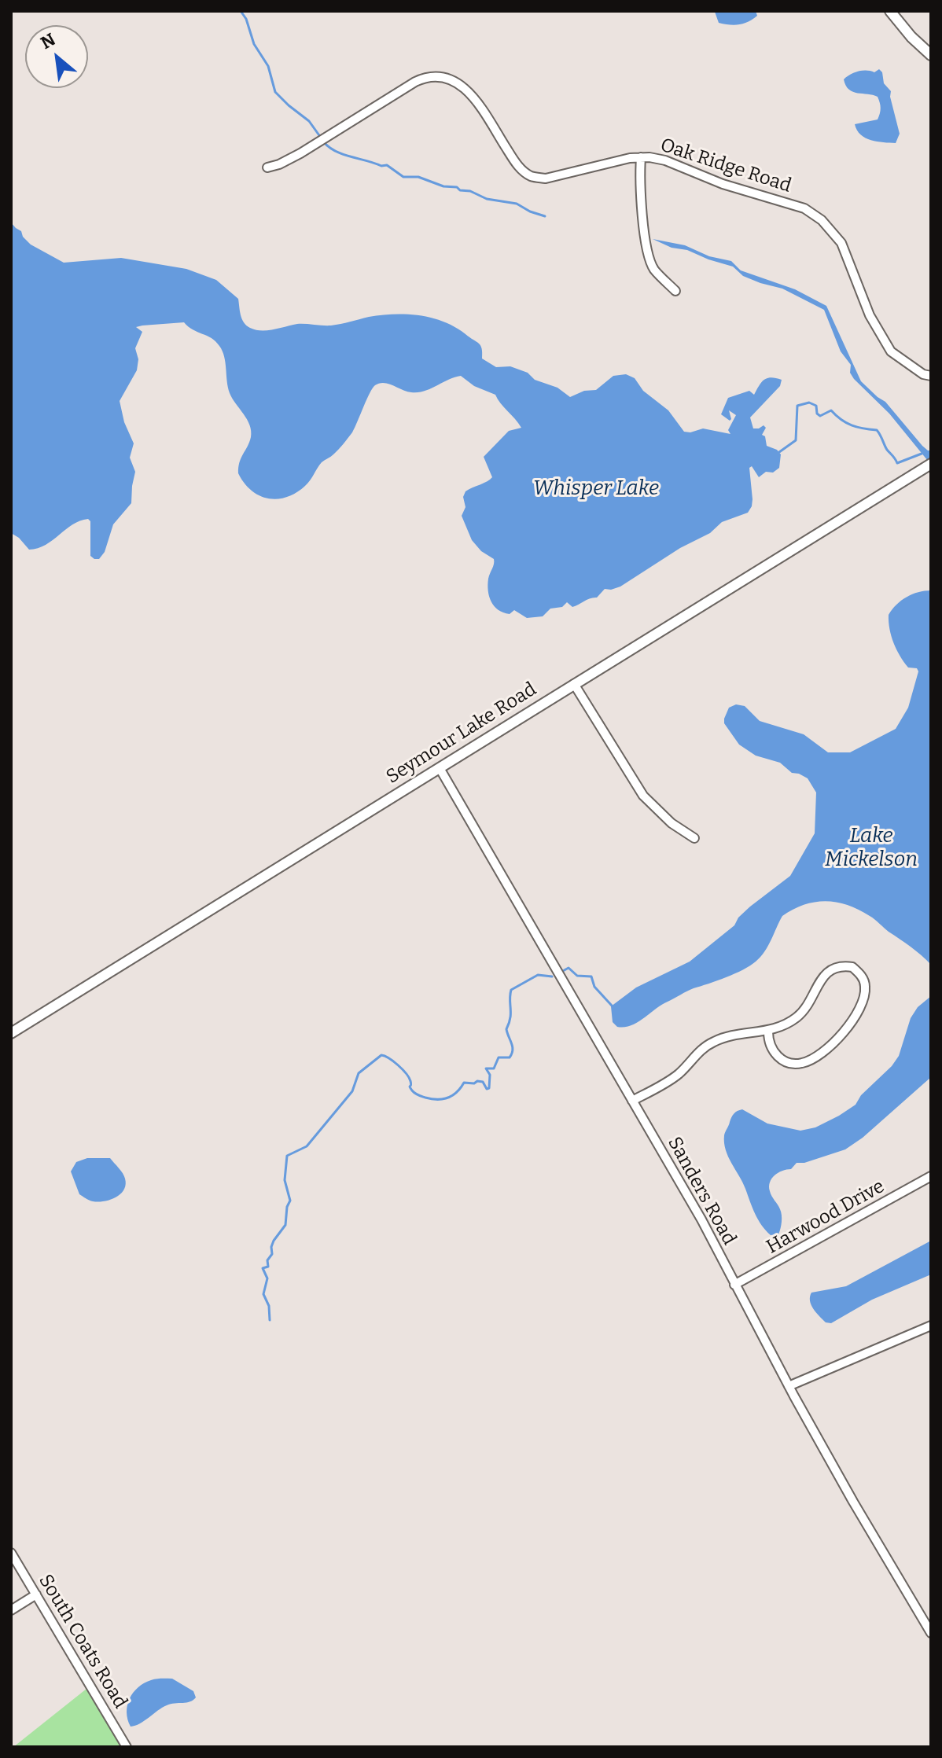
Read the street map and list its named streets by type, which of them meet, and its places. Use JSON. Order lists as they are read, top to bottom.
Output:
{
  "streets": {
    "street": [
      "Oak Ridge Road",
      "Seymour Lake Road",
      "Sanders Road",
      "Harwood Drive",
      "South Coats Road"
    ]
  },
  "crossings": [
    ["Seymour Lake Road", "Sanders Road"],
    ["Sanders Road", "Harwood Drive"]
  ],
  "water": ["Whisper Lake", "Lake Mickelson"],
  "north": "top left"
}
